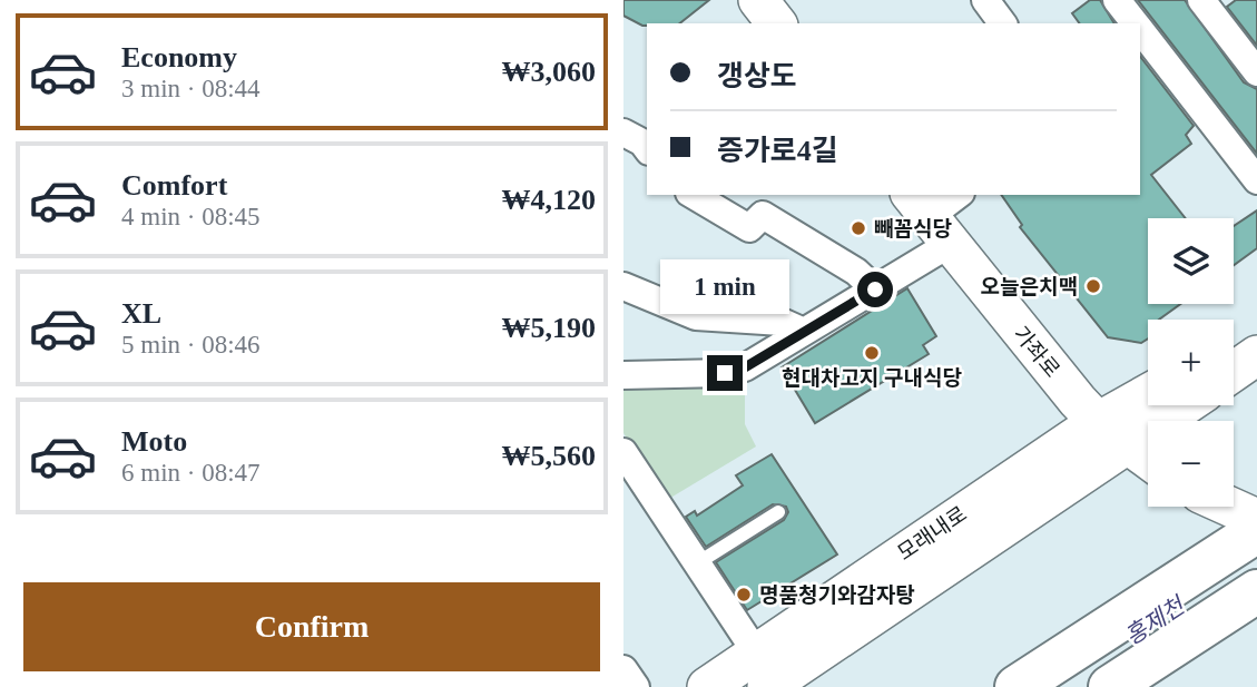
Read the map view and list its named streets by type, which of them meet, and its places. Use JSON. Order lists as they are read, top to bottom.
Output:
{
  "streets": {
    "main road": ["가좌로", "모래내로"]
  },
  "crossings": [
    ["가좌로", "모래내로"]
  ],
  "water": ["홍제천"],
  "places": [
    "빼꼼식당",
    "오늘은치맥",
    "현대차고지 구내식당",
    "명품청기와감자탕"
  ],
  "page": {
    "list": [
      {
        "name": "Economy",
        "note": "3 min · 08:44",
        "value": "₩3,060"
      },
      {
        "name": "Comfort",
        "note": "4 min · 08:45",
        "value": "₩4,120"
      },
      {
        "name": "XL",
        "note": "5 min · 08:46",
        "value": "₩5,190"
      },
      {
        "name": "Moto",
        "note": "6 min · 08:47",
        "value": "₩5,560"
      }
    ],
    "banner": ["갱상도", "증가로4길"],
    "map_buttons": ["+", "−"],
    "bubble": "1 min",
    "buttons": "Confirm"
  }
}
